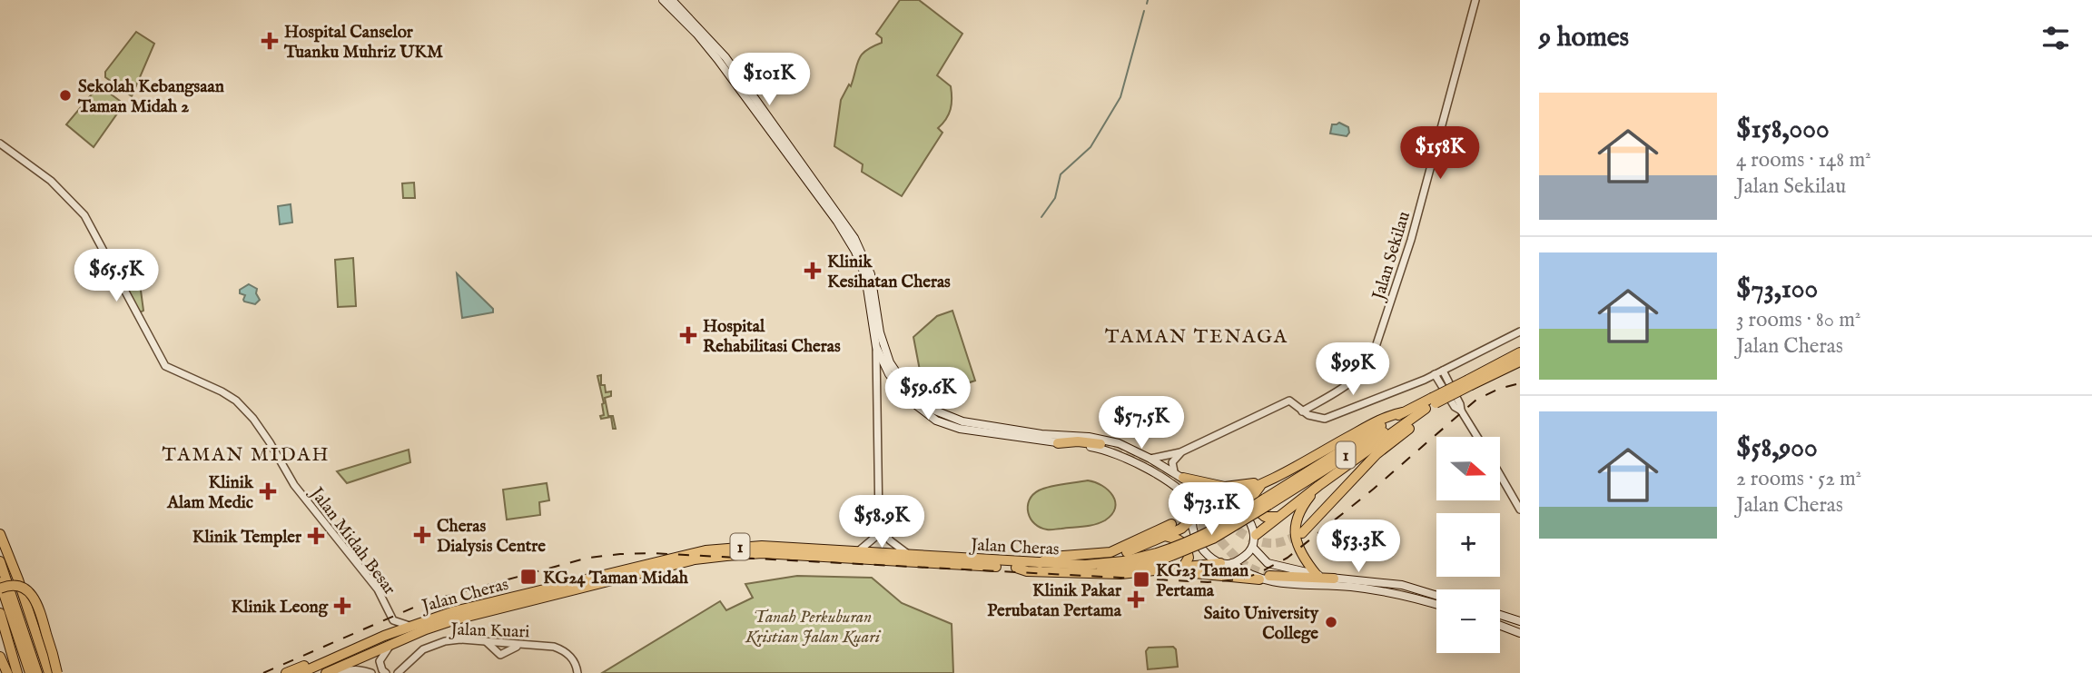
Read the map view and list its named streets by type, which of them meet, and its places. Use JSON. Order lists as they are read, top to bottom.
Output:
{
  "streets": {
    "highway": ["1", "Jalan Cheras"],
    "street": ["Jalan Sekilau", "Jalan Midah Besar", "Jalan Kuari"]
  },
  "crossings": [
    ["1", "Jalan Cheras"],
    ["Jalan Midah Besar", "Jalan Cheras"]
  ],
  "districts": ["TAMAN TENAGA", "TAMAN MIDAH"],
  "parks": ["Tanah Perkuburan Kristian Jalan Kuari"],
  "places": {
    "health": [
      "Hospital Canselor Tuanku Muhriz UKM",
      "Klinik Kesihatan Cheras",
      "Hospital Rehabilitasi Cheras",
      "Klinik Alam Medic",
      "Cheras Dialysis Centre",
      "Klinik Templer",
      "Klinik Pakar Perubatan Pertama",
      "Klinik Leong"
    ],
    "other": ["Sekolah Kebangsaan Taman Midah 2", "Saito University College"],
    "transit": ["KG24 Taman Midah", "KG23 Taman Pertama"]
  },
  "north": "right",
  "page": {
    "heading": "9 homes",
    "price": [
      "$101K",
      "$158K",
      "$65.5K",
      "$99K",
      "$59.6K",
      "$57.5K",
      "$73.1K",
      "$58.9K",
      "$53.3K"
    ],
    "list": [
      {
        "name": "$158,000",
        "note": "4 rooms · 148 m² · Jalan Sekilau"
      },
      {
        "name": "$73,100",
        "note": "3 rooms · 80 m² · Jalan Cheras"
      },
      {
        "name": "$58,900",
        "note": "2 rooms · 52 m² · Jalan Cheras"
      }
    ],
    "map_buttons": ["+", "−"]
  }
}
